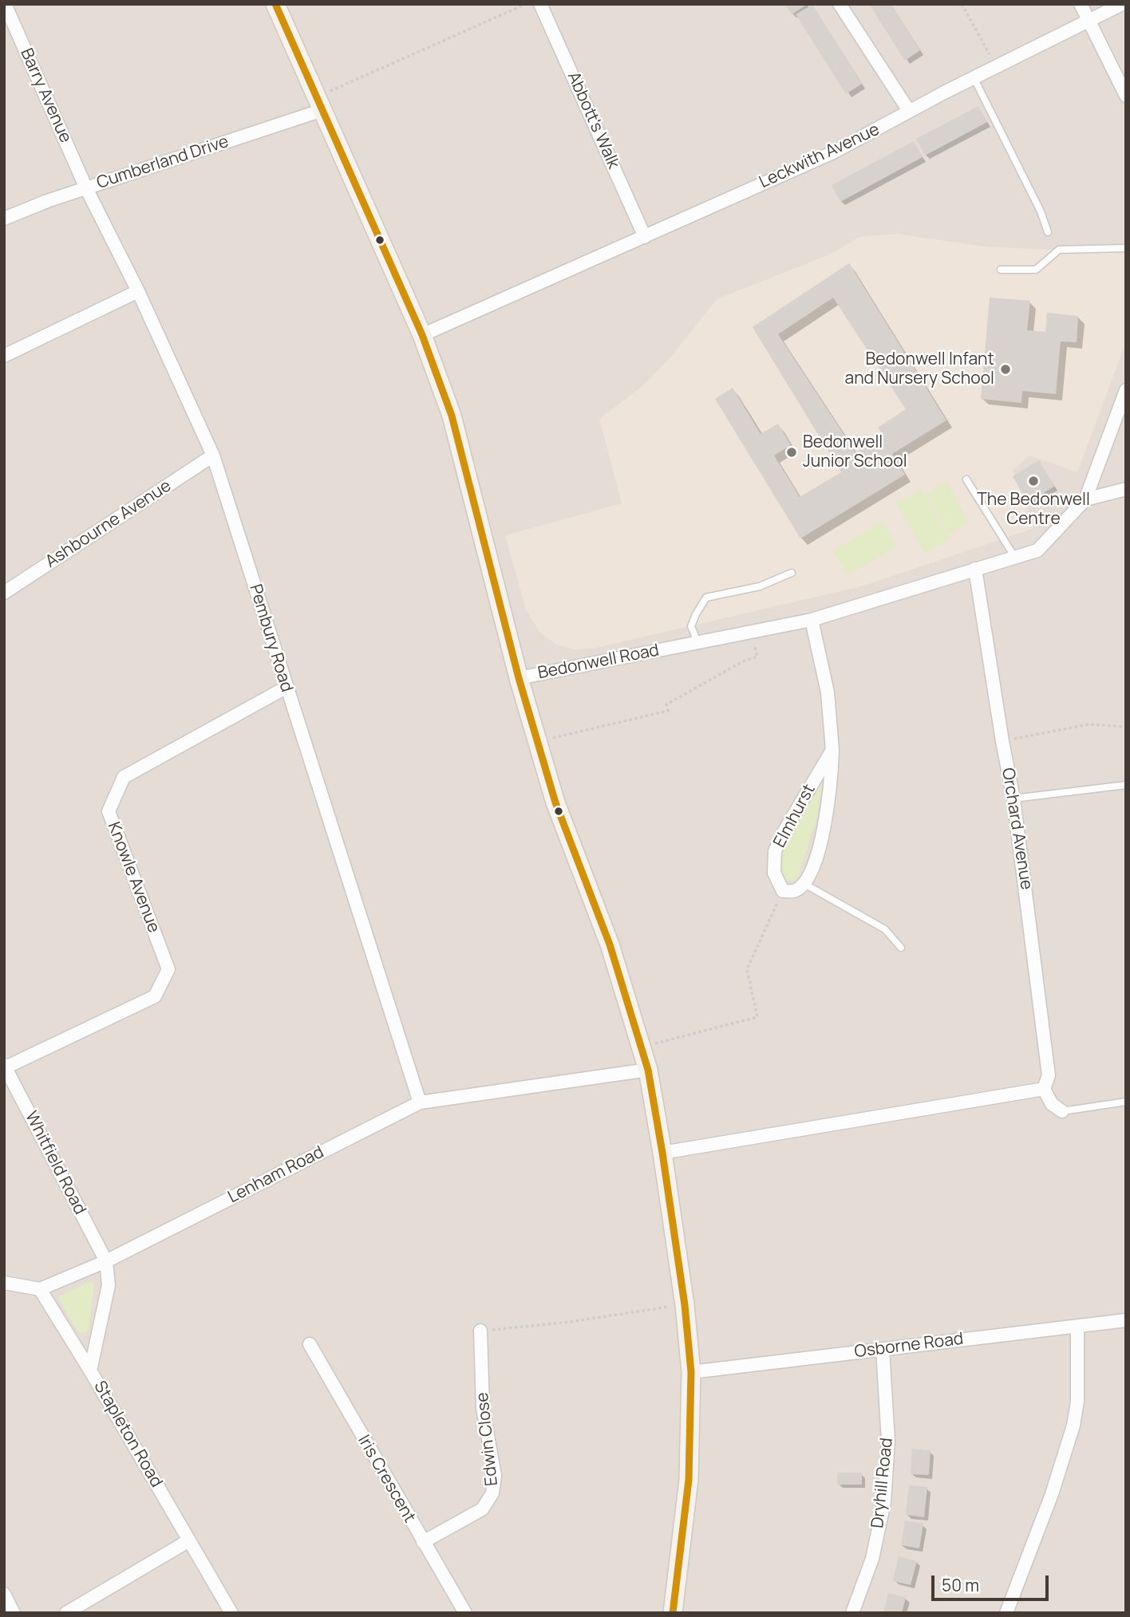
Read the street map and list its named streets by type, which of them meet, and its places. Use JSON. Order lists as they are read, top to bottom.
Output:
{
  "streets": {
    "street": [
      "Barry Avenue",
      "Abbott's Walk",
      "Leckwith Avenue",
      "Cumberland Drive",
      "Ashbourne Avenue",
      "Pembury Road",
      "Bedonwell Road",
      "Elmhurst",
      "Orchard Avenue",
      "Knowle Avenue",
      "Whitfield Road",
      "Lenham Road",
      "Osborne Road",
      "Stapleton Road",
      "Edwin Close",
      "Iris Crescent",
      "Dryhill Road"
    ]
  },
  "crossings": [
    ["Barry Avenue", "Cumberland Drive"],
    ["Barry Avenue", "Pembury Road"],
    ["Abbott's Walk", "Leckwith Avenue"],
    ["Cumberland Drive", "Pembury Road"],
    ["Ashbourne Avenue", "Pembury Road"],
    ["Pembury Road", "Knowle Avenue"],
    ["Pembury Road", "Lenham Road"],
    ["Bedonwell Road", "Elmhurst"],
    ["Bedonwell Road", "Orchard Avenue"],
    ["Bedonwell Road", "Lenham Road"],
    ["Bedonwell Road", "Osborne Road"],
    ["Knowle Avenue", "Whitfield Road"],
    ["Whitfield Road", "Lenham Road"],
    ["Lenham Road", "Stapleton Road"],
    ["Osborne Road", "Dryhill Road"],
    ["Edwin Close", "Iris Crescent"]
  ],
  "places": ["Bedonwell Infant and Nursery School", "Bedonwell Junior School", "The Bedonwell Centre"],
  "scale_bar": "50 m"
}
